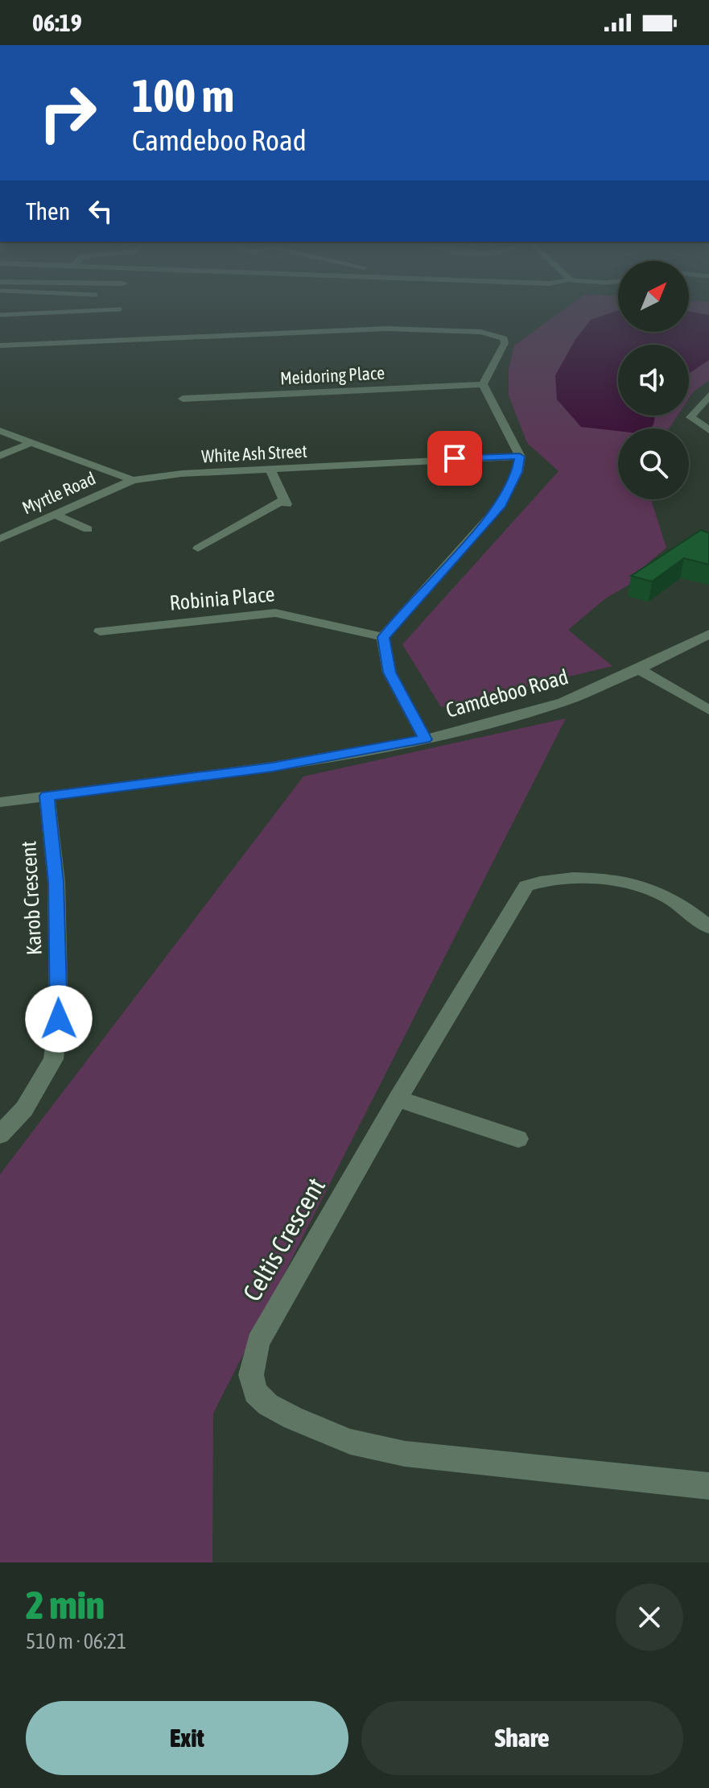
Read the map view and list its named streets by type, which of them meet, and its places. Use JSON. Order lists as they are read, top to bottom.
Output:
{
  "streets": {
    "street": [
      "Meidoring Place",
      "White Ash Street",
      "Myrtle Road",
      "Robinia Place",
      "Camdeboo Road",
      "Karob Crescent",
      "Celtis Crescent"
    ]
  },
  "crossings": [
    ["White Ash Street", "Myrtle Road"],
    ["Camdeboo Road", "Karob Crescent"]
  ],
  "north": "top right",
  "page": {
    "status": "06:19",
    "turn": ["100 m", "Camdeboo Road"],
    "then": "Then",
    "heading": ["2 min", "510 m · 06:21"],
    "buttons": ["Exit", "Share"]
  }
}
